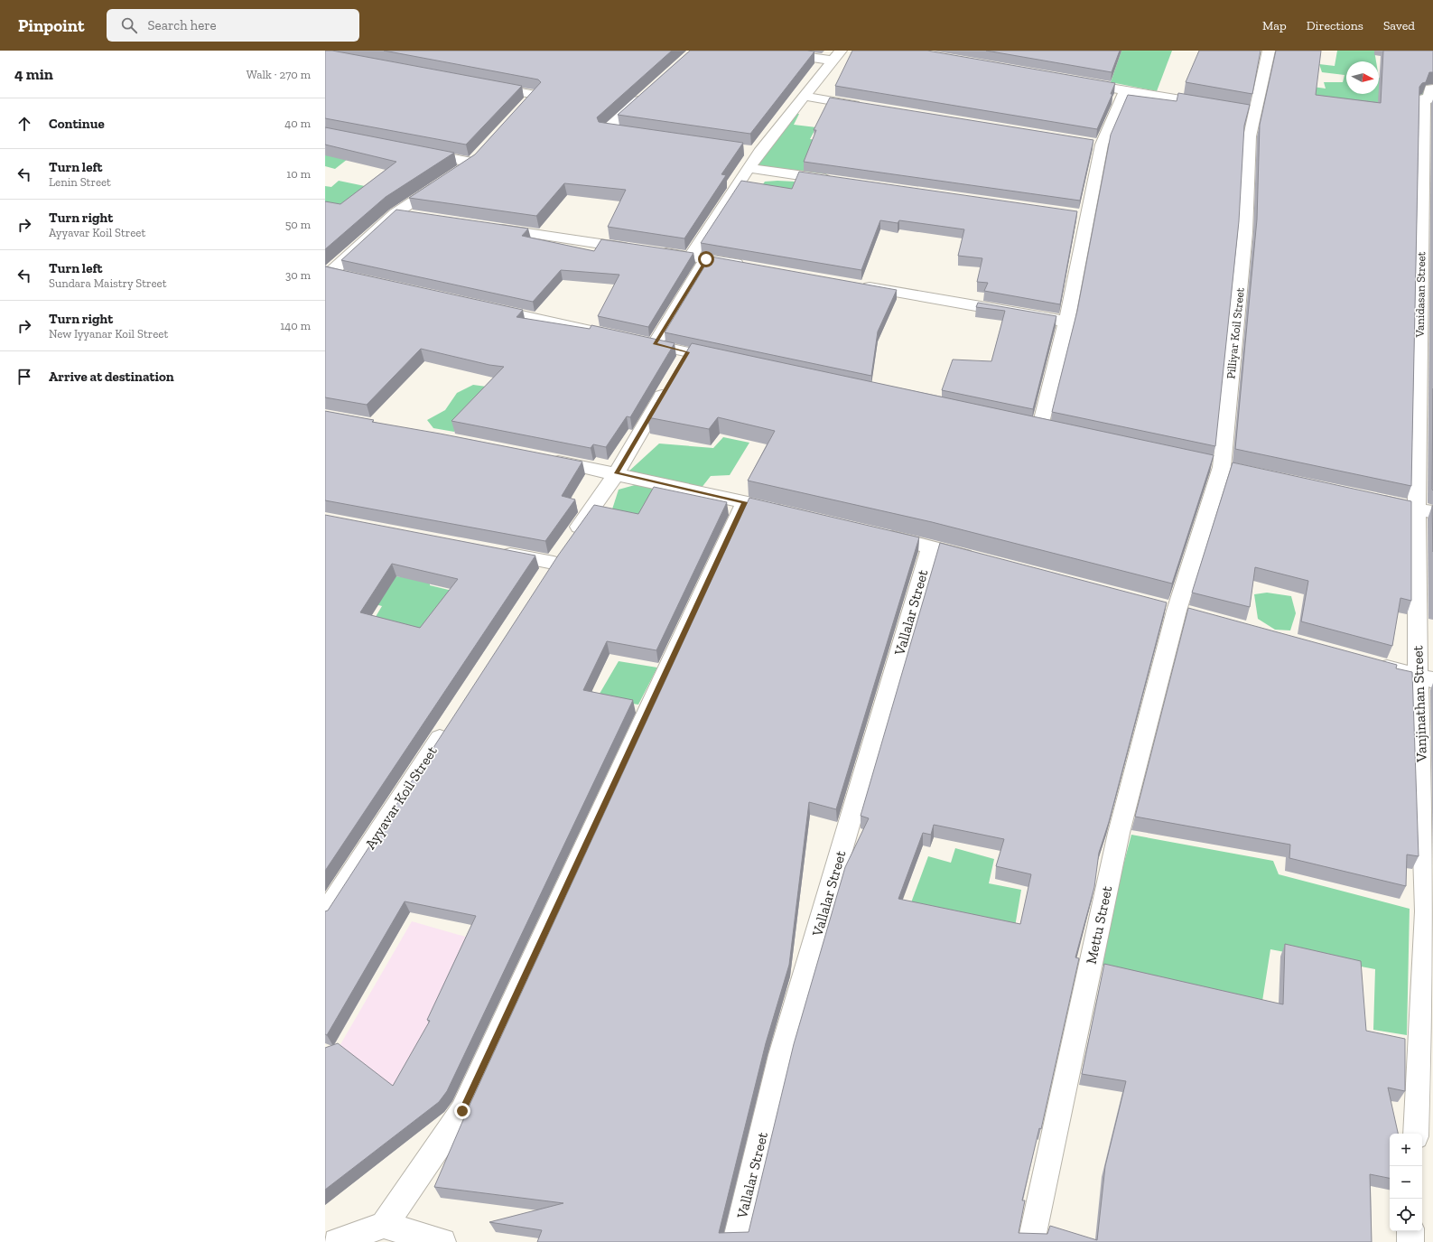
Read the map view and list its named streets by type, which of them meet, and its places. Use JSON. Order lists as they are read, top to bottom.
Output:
{
  "streets": {
    "street": [
      "Vanidasan Street",
      "Pilliyar Koil Street",
      "Vallalar Street",
      "Vanjinathan Street",
      "Ayyavar Koil Street",
      "Mettu Street"
    ]
  },
  "crossings": [
    ["Vanidasan Street", "Vanjinathan Street"],
    ["Pilliyar Koil Street", "Mettu Street"]
  ],
  "north": "right",
  "page": {
    "header": "Pinpoint",
    "search": "Search here",
    "nav": ["Map", "Directions", "Saved"],
    "heading": ["4 min", "Walk · 270 m"],
    "list": [
      ["Continue", "40 m"],
      ["Turn left", "Lenin Street", "10 m"],
      ["Turn right", "Ayyavar Koil Street", "50 m"],
      ["Turn left", "Sundara Maistry Street", "30 m"],
      ["Turn right", "New Iyyanar Koil Street", "140 m"],
      "Arrive at destination"
    ],
    "map_buttons": ["+", "−"]
  }
}
